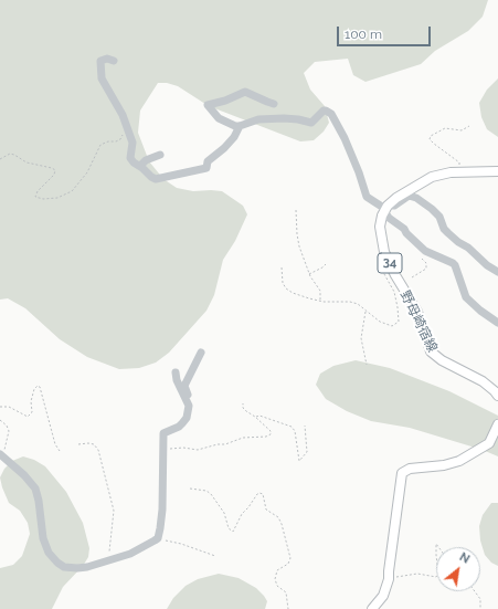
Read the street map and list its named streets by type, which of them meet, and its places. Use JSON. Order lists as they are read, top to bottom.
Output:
{
  "streets": {
    "main road": ["34", "野母崎宿線"]
  },
  "scale_bar": "100 m",
  "north": "top right"
}
